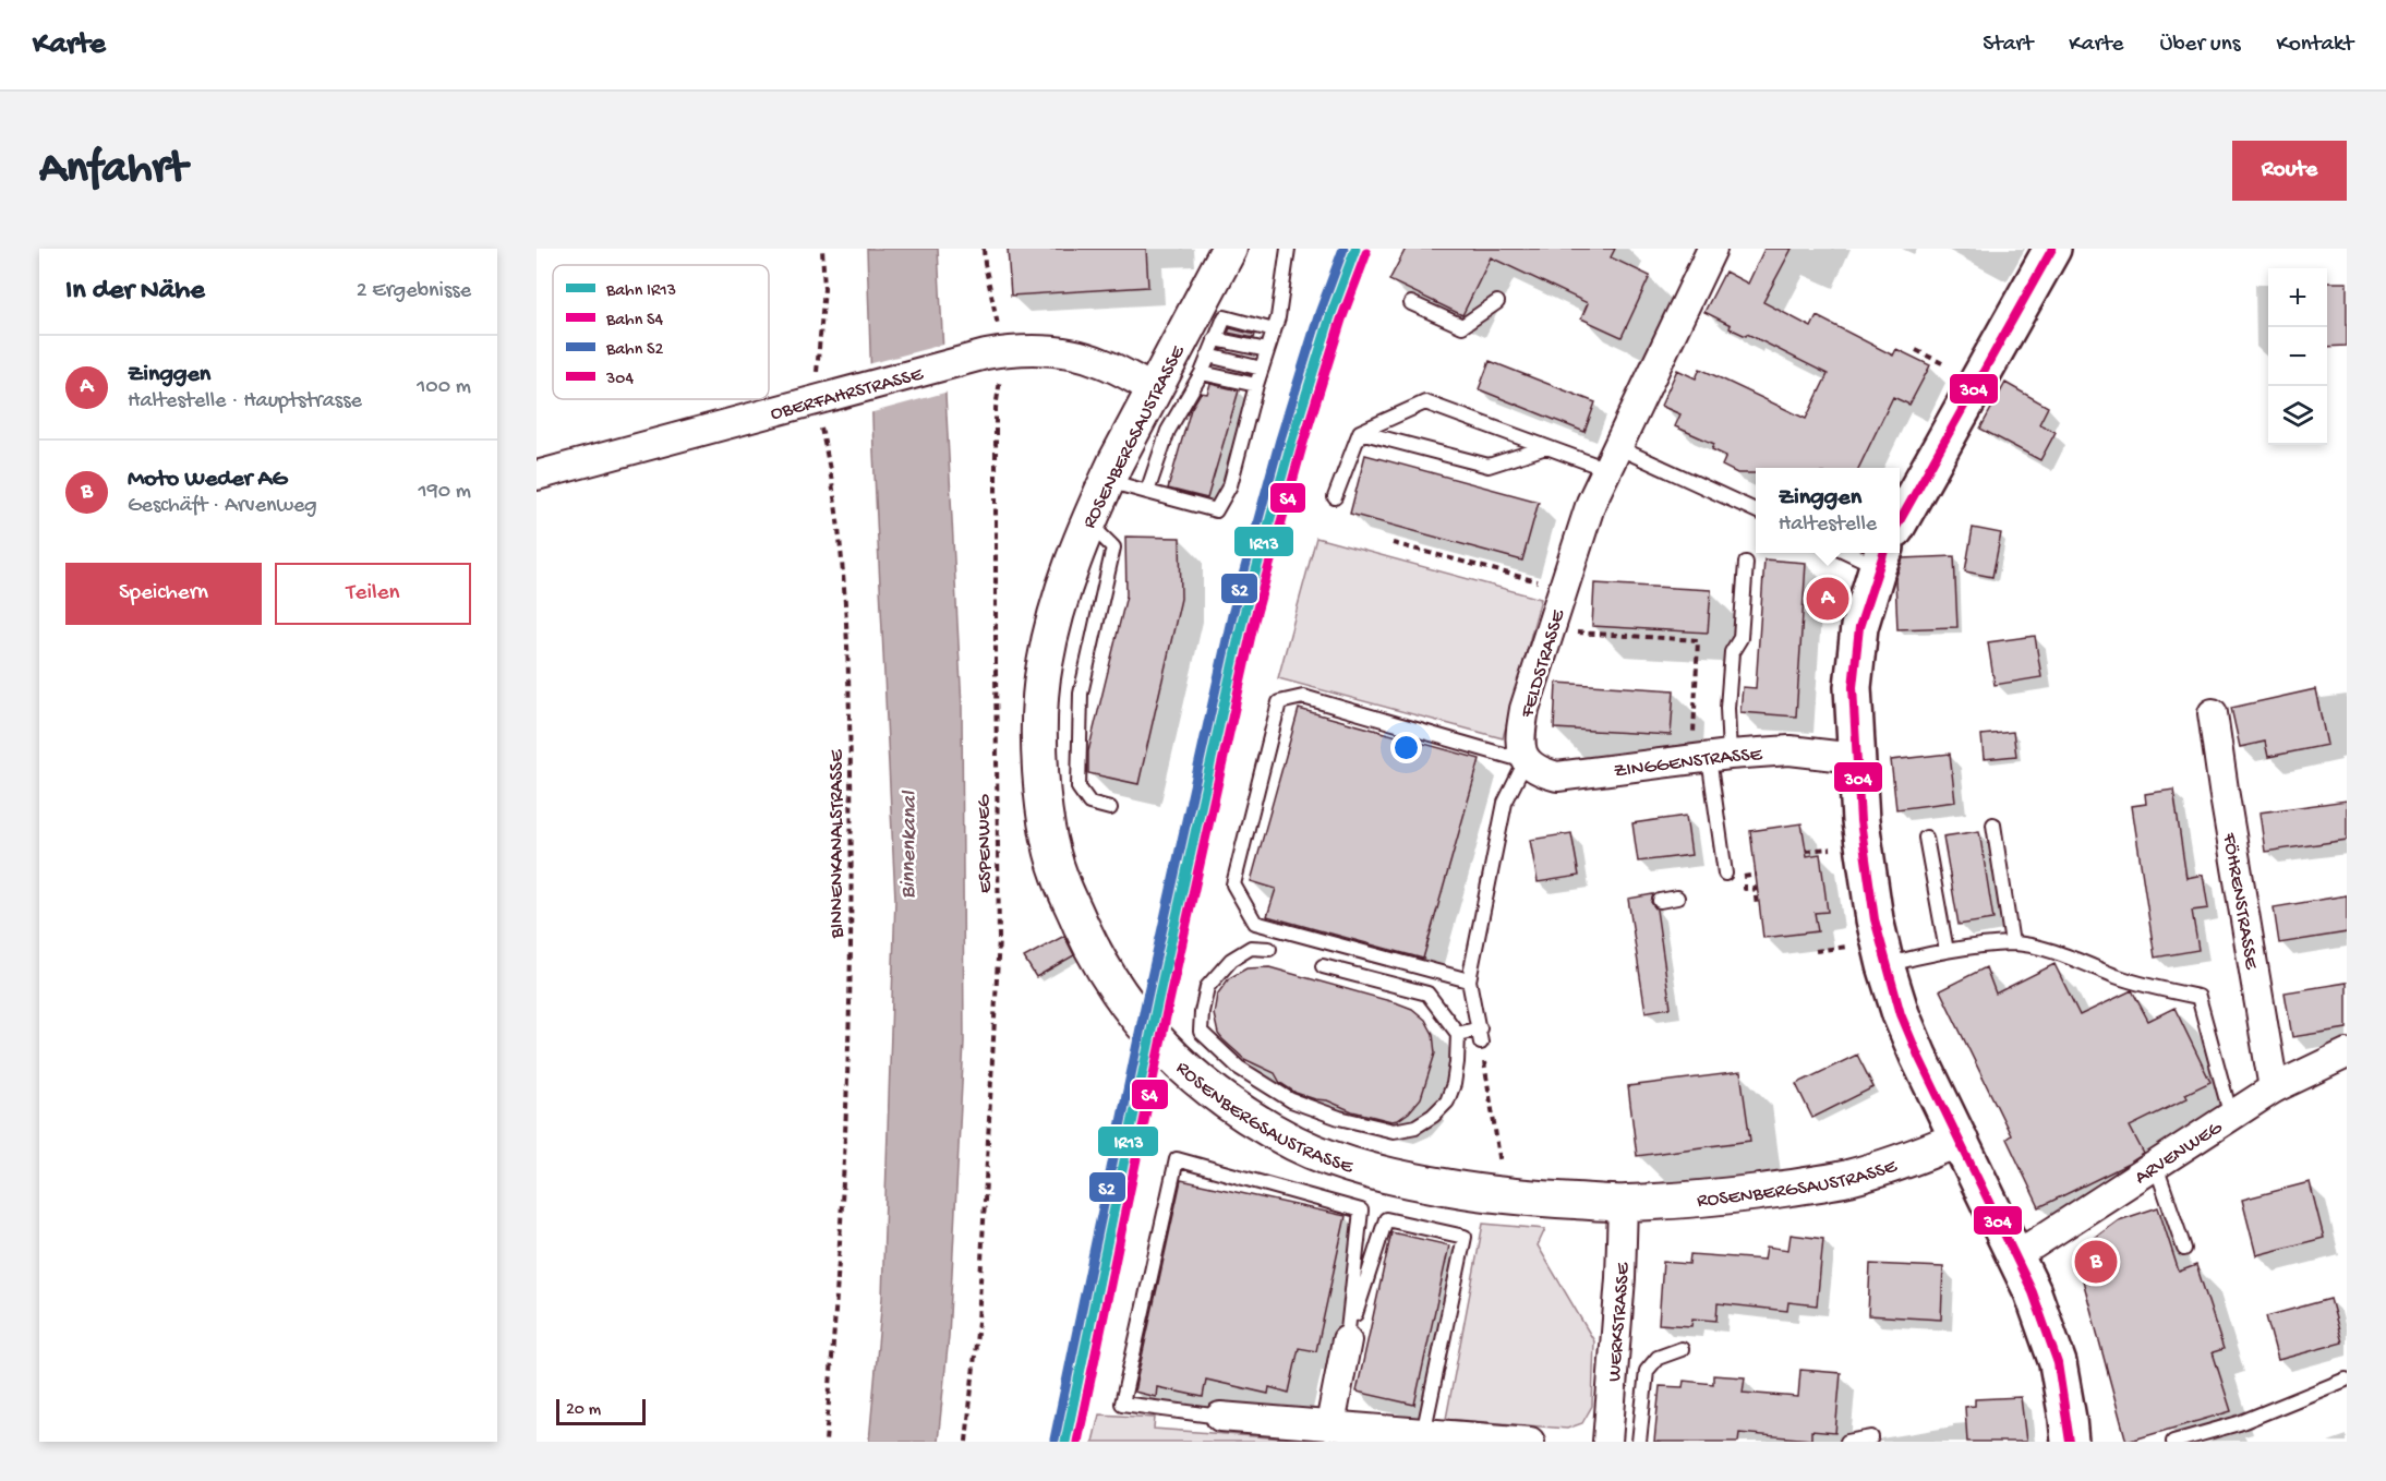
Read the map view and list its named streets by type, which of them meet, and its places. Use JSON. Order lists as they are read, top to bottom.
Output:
{
  "streets": {
    "street": [
      "OBERFAHRSTRASSE",
      "ROSENBERGSAUSTRASSE",
      "FELDSTRASSE",
      "ZINGGENSTRASSE",
      "FÖHRENSTRASSE",
      "ARVENWEG",
      "WERKSTRASSE"
    ],
    "path": ["BINNENKANALSTRASSE", "ESPENWEG"]
  },
  "crossings": [
    ["OBERFAHRSTRASSE", "ROSENBERGSAUSTRASSE"],
    ["OBERFAHRSTRASSE", "BINNENKANALSTRASSE"],
    ["OBERFAHRSTRASSE", "ESPENWEG"],
    ["ROSENBERGSAUSTRASSE", "WERKSTRASSE"],
    ["FELDSTRASSE", "ZINGGENSTRASSE"],
    ["FÖHRENSTRASSE", "ARVENWEG"]
  ],
  "water": ["Binnenkanal"],
  "lines": [
    "rail line IR13",
    "rail line S2",
    "transit line 304",
    "rail line S4"
  ],
  "legend": [
    "Bahn IR13",
    "Bahn S4",
    "Bahn S2",
    "304"
  ],
  "scale_bar": "20 m",
  "page": {
    "header": "Karte",
    "nav": [
      "Start",
      "Karte",
      "Über uns",
      "Kontakt"
    ],
    "buttons": [
      "Route",
      ["Speichern", "Teilen"]
    ],
    "title": "Anfahrt",
    "heading": ["In der Nähe", "2 Ergebnisse"],
    "map_buttons": ["+", "−"],
    "list": [
      {
        "mark": "A",
        "name": "Zinggen",
        "note": "Haltestelle · Hauptstrasse",
        "value": "100 m"
      },
      {
        "mark": "B",
        "name": "Moto Weder AG",
        "note": "Geschäft · Arvenweg",
        "value": "190 m"
      }
    ],
    "popup": ["Zinggen", "Haltestelle"],
    "pins": ["A", "B"],
    "scale": "20 m"
  }
}
